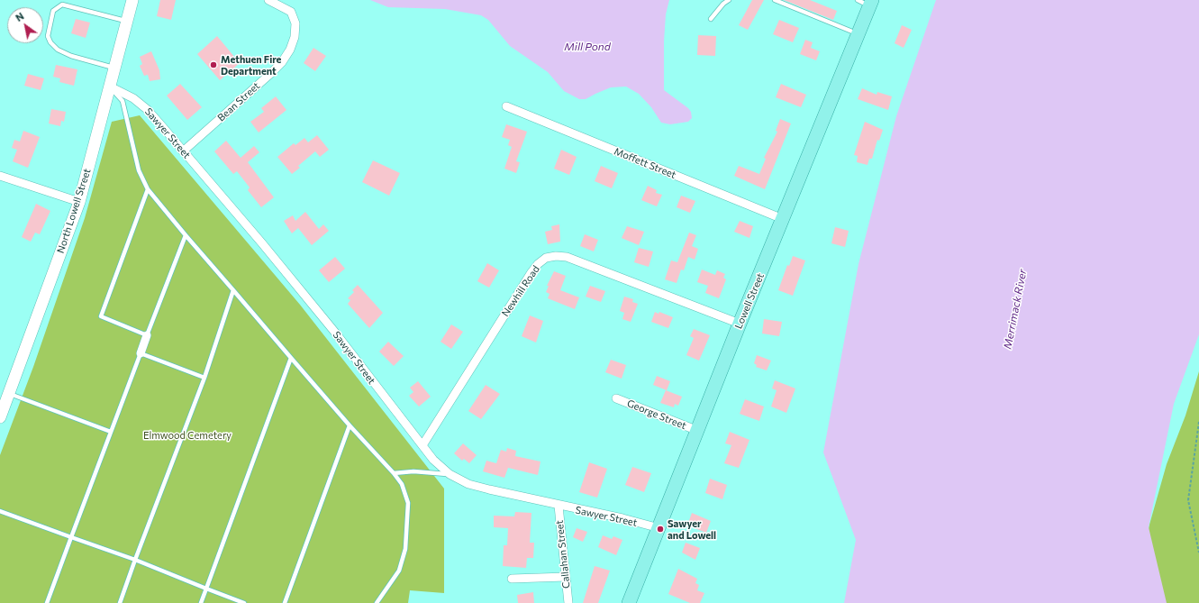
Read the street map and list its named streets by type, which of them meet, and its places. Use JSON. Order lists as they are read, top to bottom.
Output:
{
  "streets": {
    "main road": ["North Lowell Street", "Lowell Street"],
    "street": [
      "Bean Street",
      "Sawyer Street",
      "Moffett Street",
      "Newhill Road",
      "George Street",
      "Callahan Street"
    ]
  },
  "crossings": [
    ["Bean Street", "Sawyer Street"],
    ["Sawyer Street", "North Lowell Street"],
    ["Sawyer Street", "Newhill Road"],
    ["Sawyer Street", "Lowell Street"],
    ["Sawyer Street", "Callahan Street"],
    ["Moffett Street", "Lowell Street"],
    ["Newhill Road", "Lowell Street"],
    ["Lowell Street", "George Street"]
  ],
  "water": ["Mill Pond", "Merrimack River"],
  "parks": ["Elmwood Cemetery"],
  "places": ["Methuen Fire Department", "Sawyer and Lowell"],
  "north": "top left"
}
